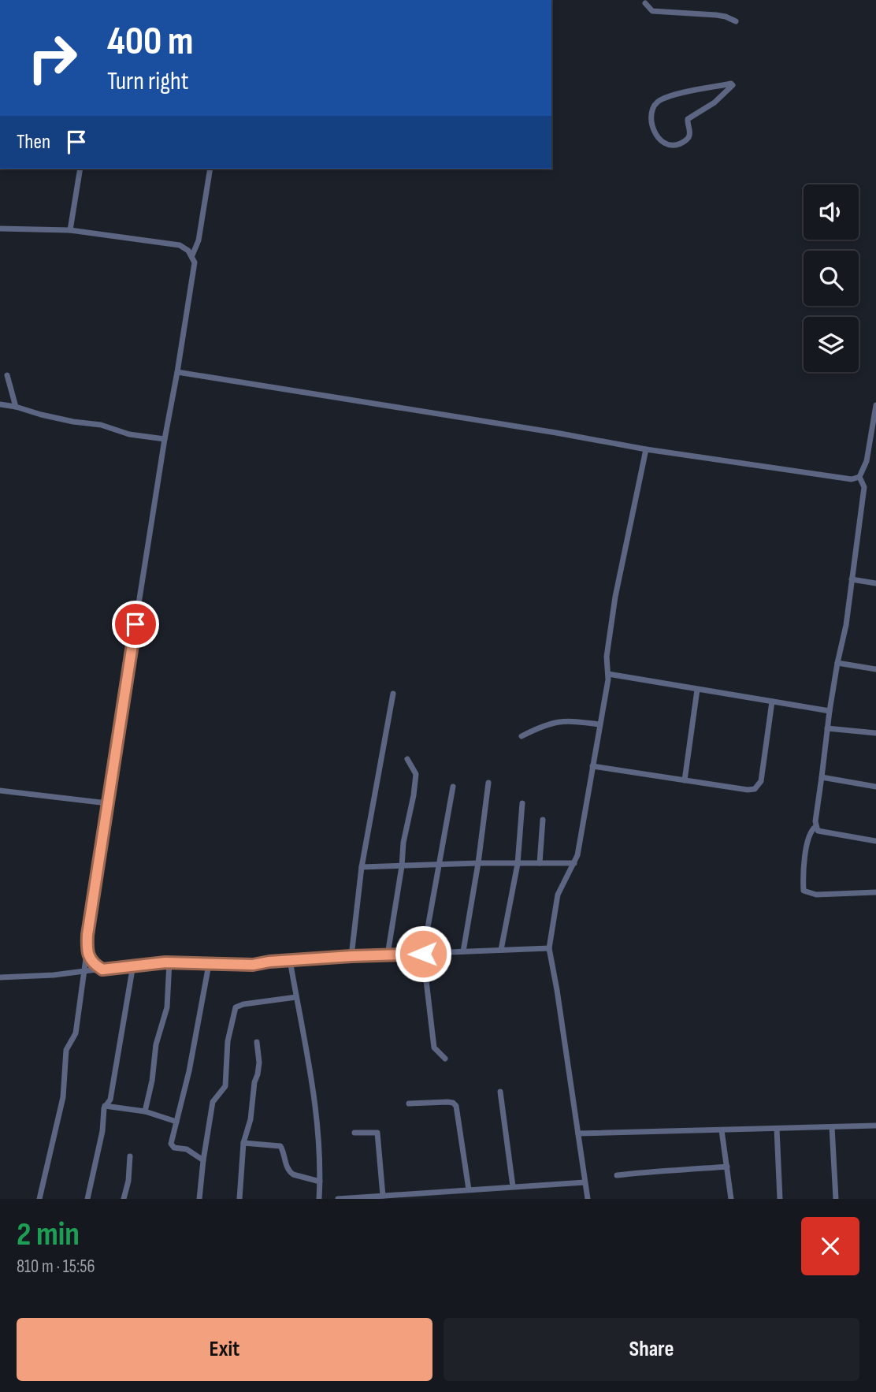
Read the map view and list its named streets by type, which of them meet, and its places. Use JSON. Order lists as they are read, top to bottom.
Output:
{
  "page": {
    "turn": ["400 m", "Turn right"],
    "then": "Then",
    "heading": ["2 min", "810 m · 15:56"],
    "buttons": ["Exit", "Share"]
  }
}
